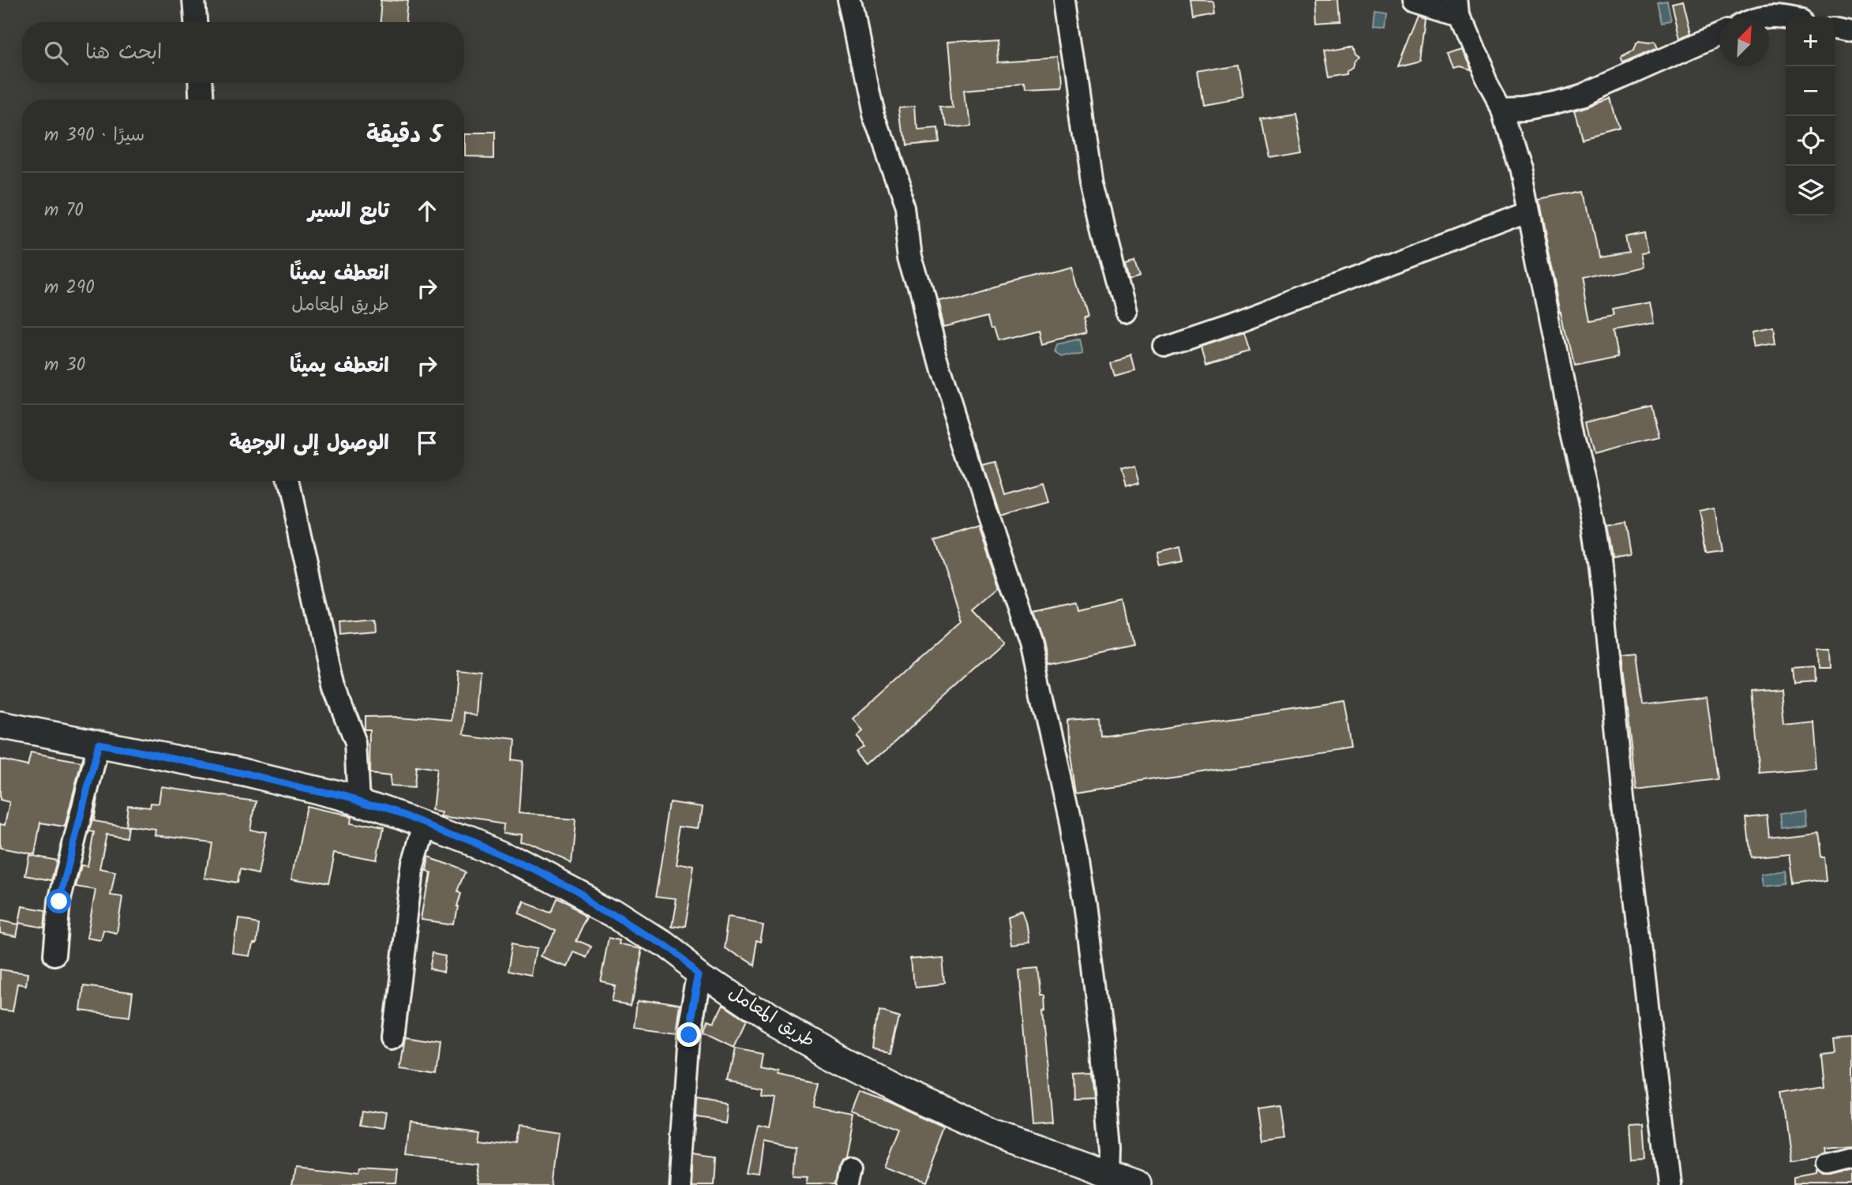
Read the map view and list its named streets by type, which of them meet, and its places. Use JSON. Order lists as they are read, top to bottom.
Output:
{
  "streets": {
    "main road": ["طريق المعامل"]
  },
  "north": "top right",
  "page": {
    "map_buttons": ["+", "−"],
    "search": "ابحث هنا",
    "heading": ["5 دقيقة", "سيرًا · 390 m"],
    "list": [
      ["تابع السير", "70 m"],
      ["انعطف يمينًا", "طريق المعامل", "290 m"],
      ["انعطف يمينًا", "30 m"],
      "الوصول إلى الوجهة"
    ]
  }
}
